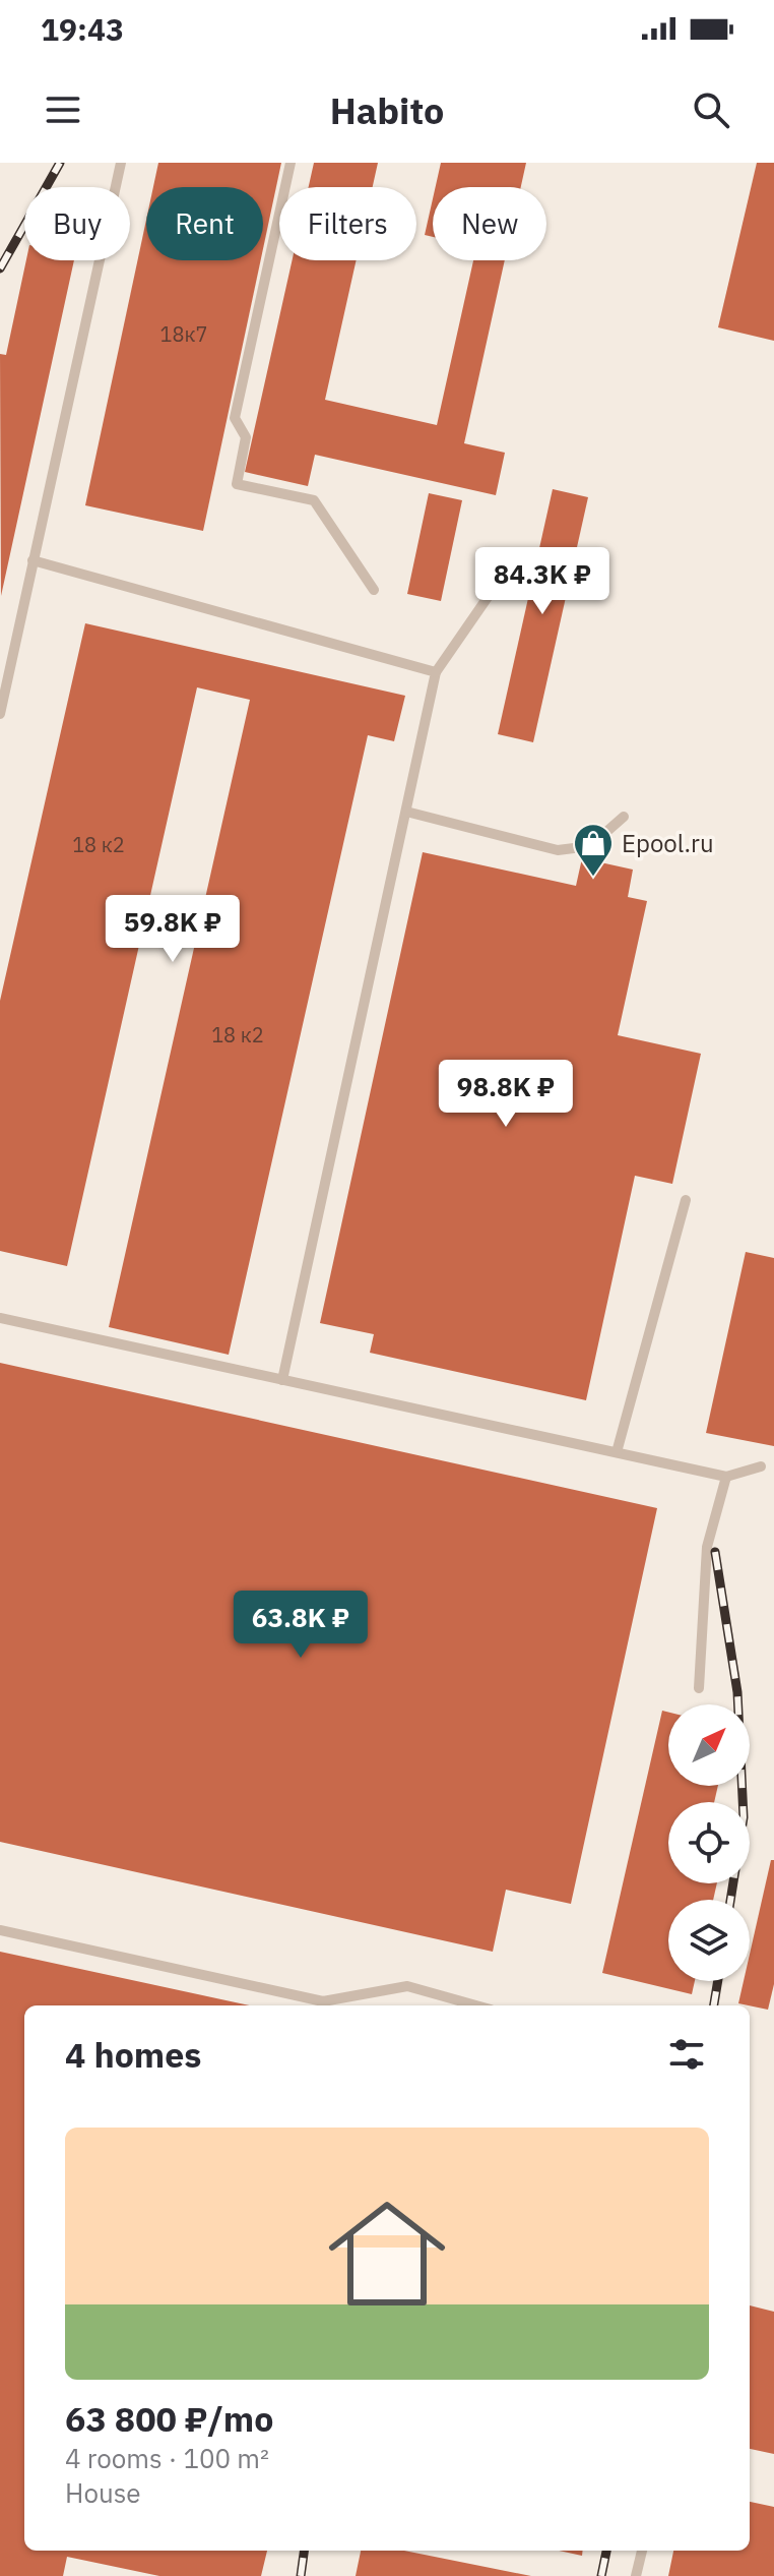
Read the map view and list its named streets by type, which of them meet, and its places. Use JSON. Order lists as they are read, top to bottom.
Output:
{
  "places": {
    "shop": ["Epool.ru"]
  },
  "house_numbers": ["18к7", "18 к2", "18 к2"],
  "north": "top right",
  "page": {
    "status": "19:43",
    "header": "Habito",
    "chip": [
      "Buy",
      "Rent",
      "Filters",
      "New"
    ],
    "price": [
      "84.3K ₽",
      "59.8K ₽",
      "98.8K ₽",
      "63.8K ₽"
    ],
    "heading": "4 homes",
    "list": [
      {
        "name": "63 800 ₽/mo",
        "note": "4 rooms · 100 m² · House"
      }
    ]
  }
}
